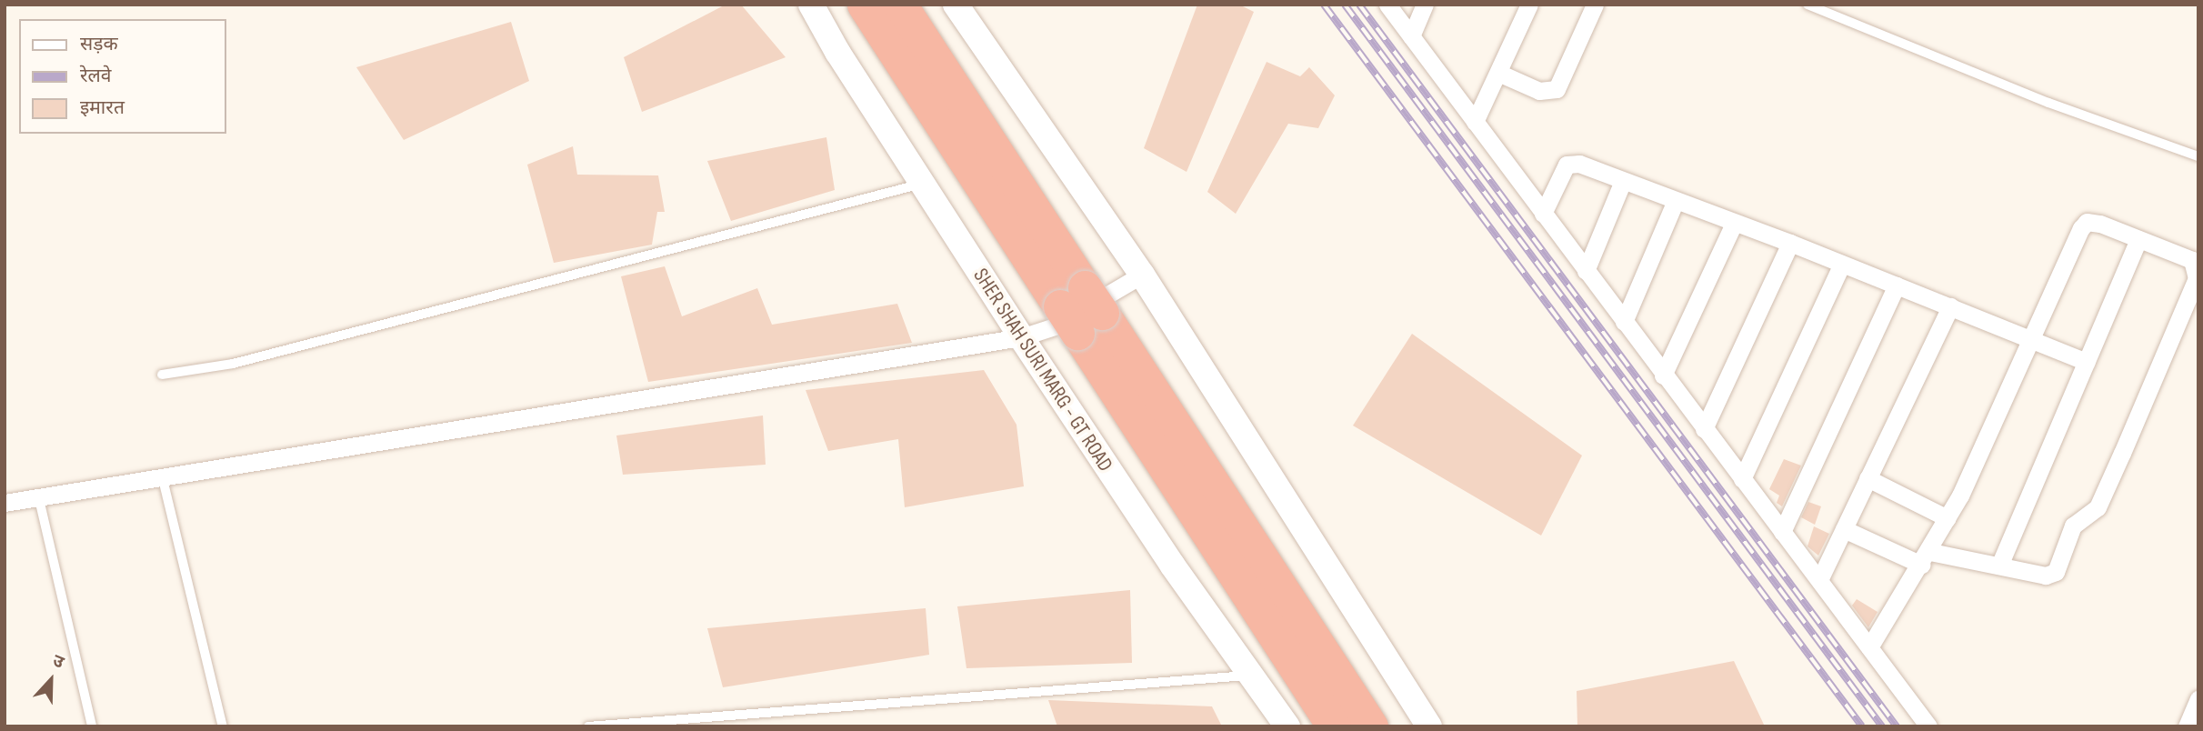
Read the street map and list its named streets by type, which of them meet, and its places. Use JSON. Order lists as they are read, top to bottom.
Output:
{
  "streets": {
    "street": ["SHER SHAH SURI MARG - GT ROAD"]
  },
  "legend": ["सड़क", "रेलवे", "इमारत"],
  "north": "top"
}
